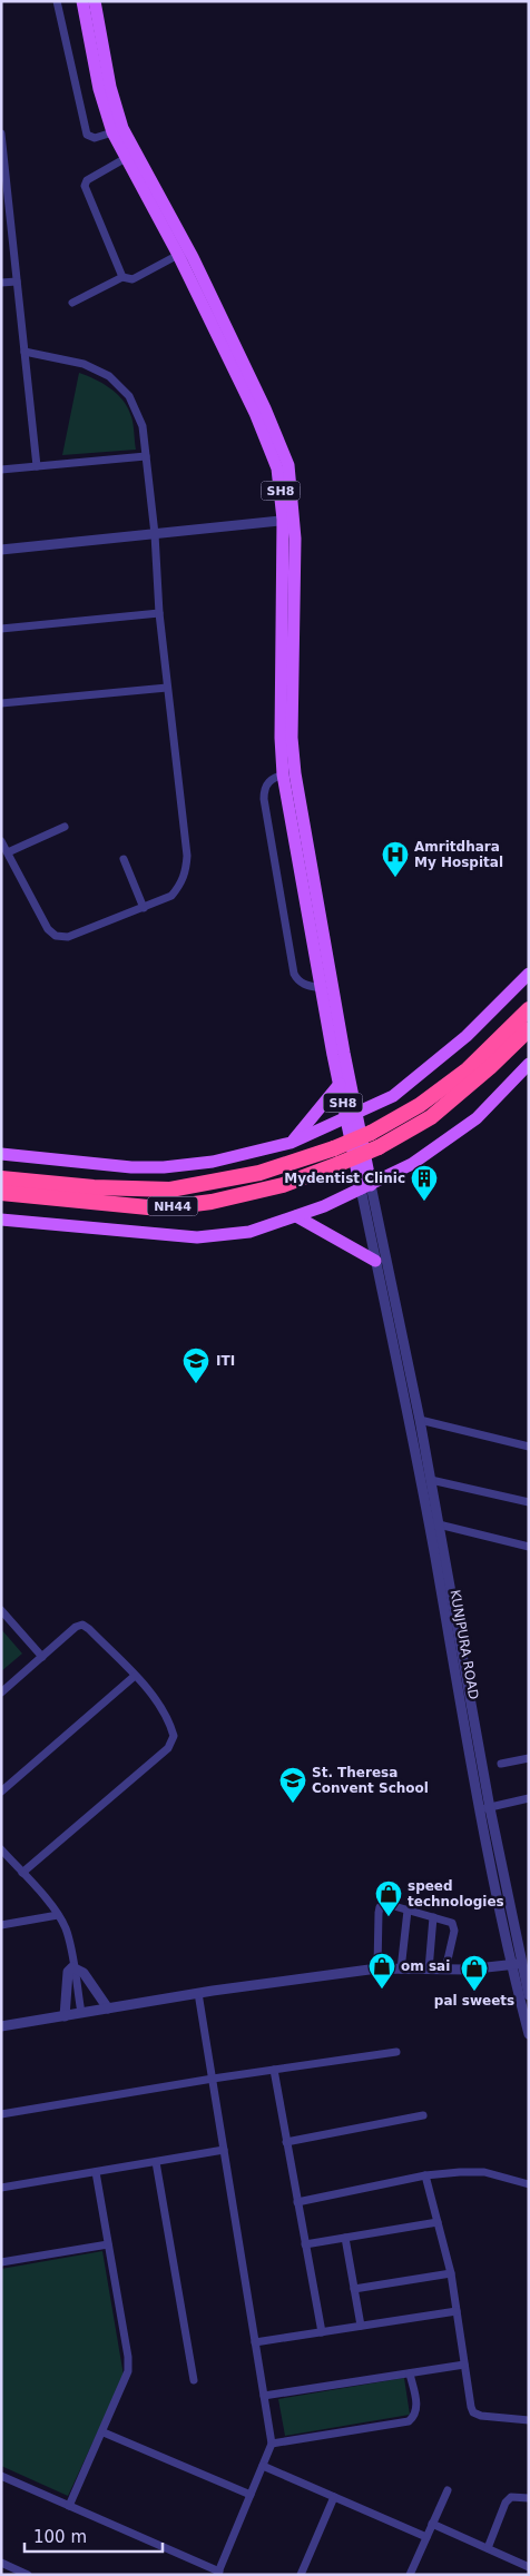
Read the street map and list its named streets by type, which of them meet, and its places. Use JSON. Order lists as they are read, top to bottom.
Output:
{
  "streets": {
    "highway": ["NH44"],
    "main road": ["SH8"],
    "street": ["KUNJPURA ROAD"]
  },
  "crossings": [
    ["SH8", "KUNJPURA ROAD"]
  ],
  "places": {
    "hospital": ["Amritdhara My Hospital"],
    "building": ["Mydentist Clinic"],
    "school or university": ["ITI", "St. Theresa Convent School"],
    "shop": ["speed technologies", "om sai", "pal sweets"]
  },
  "scale_bar": "100 m"
}
